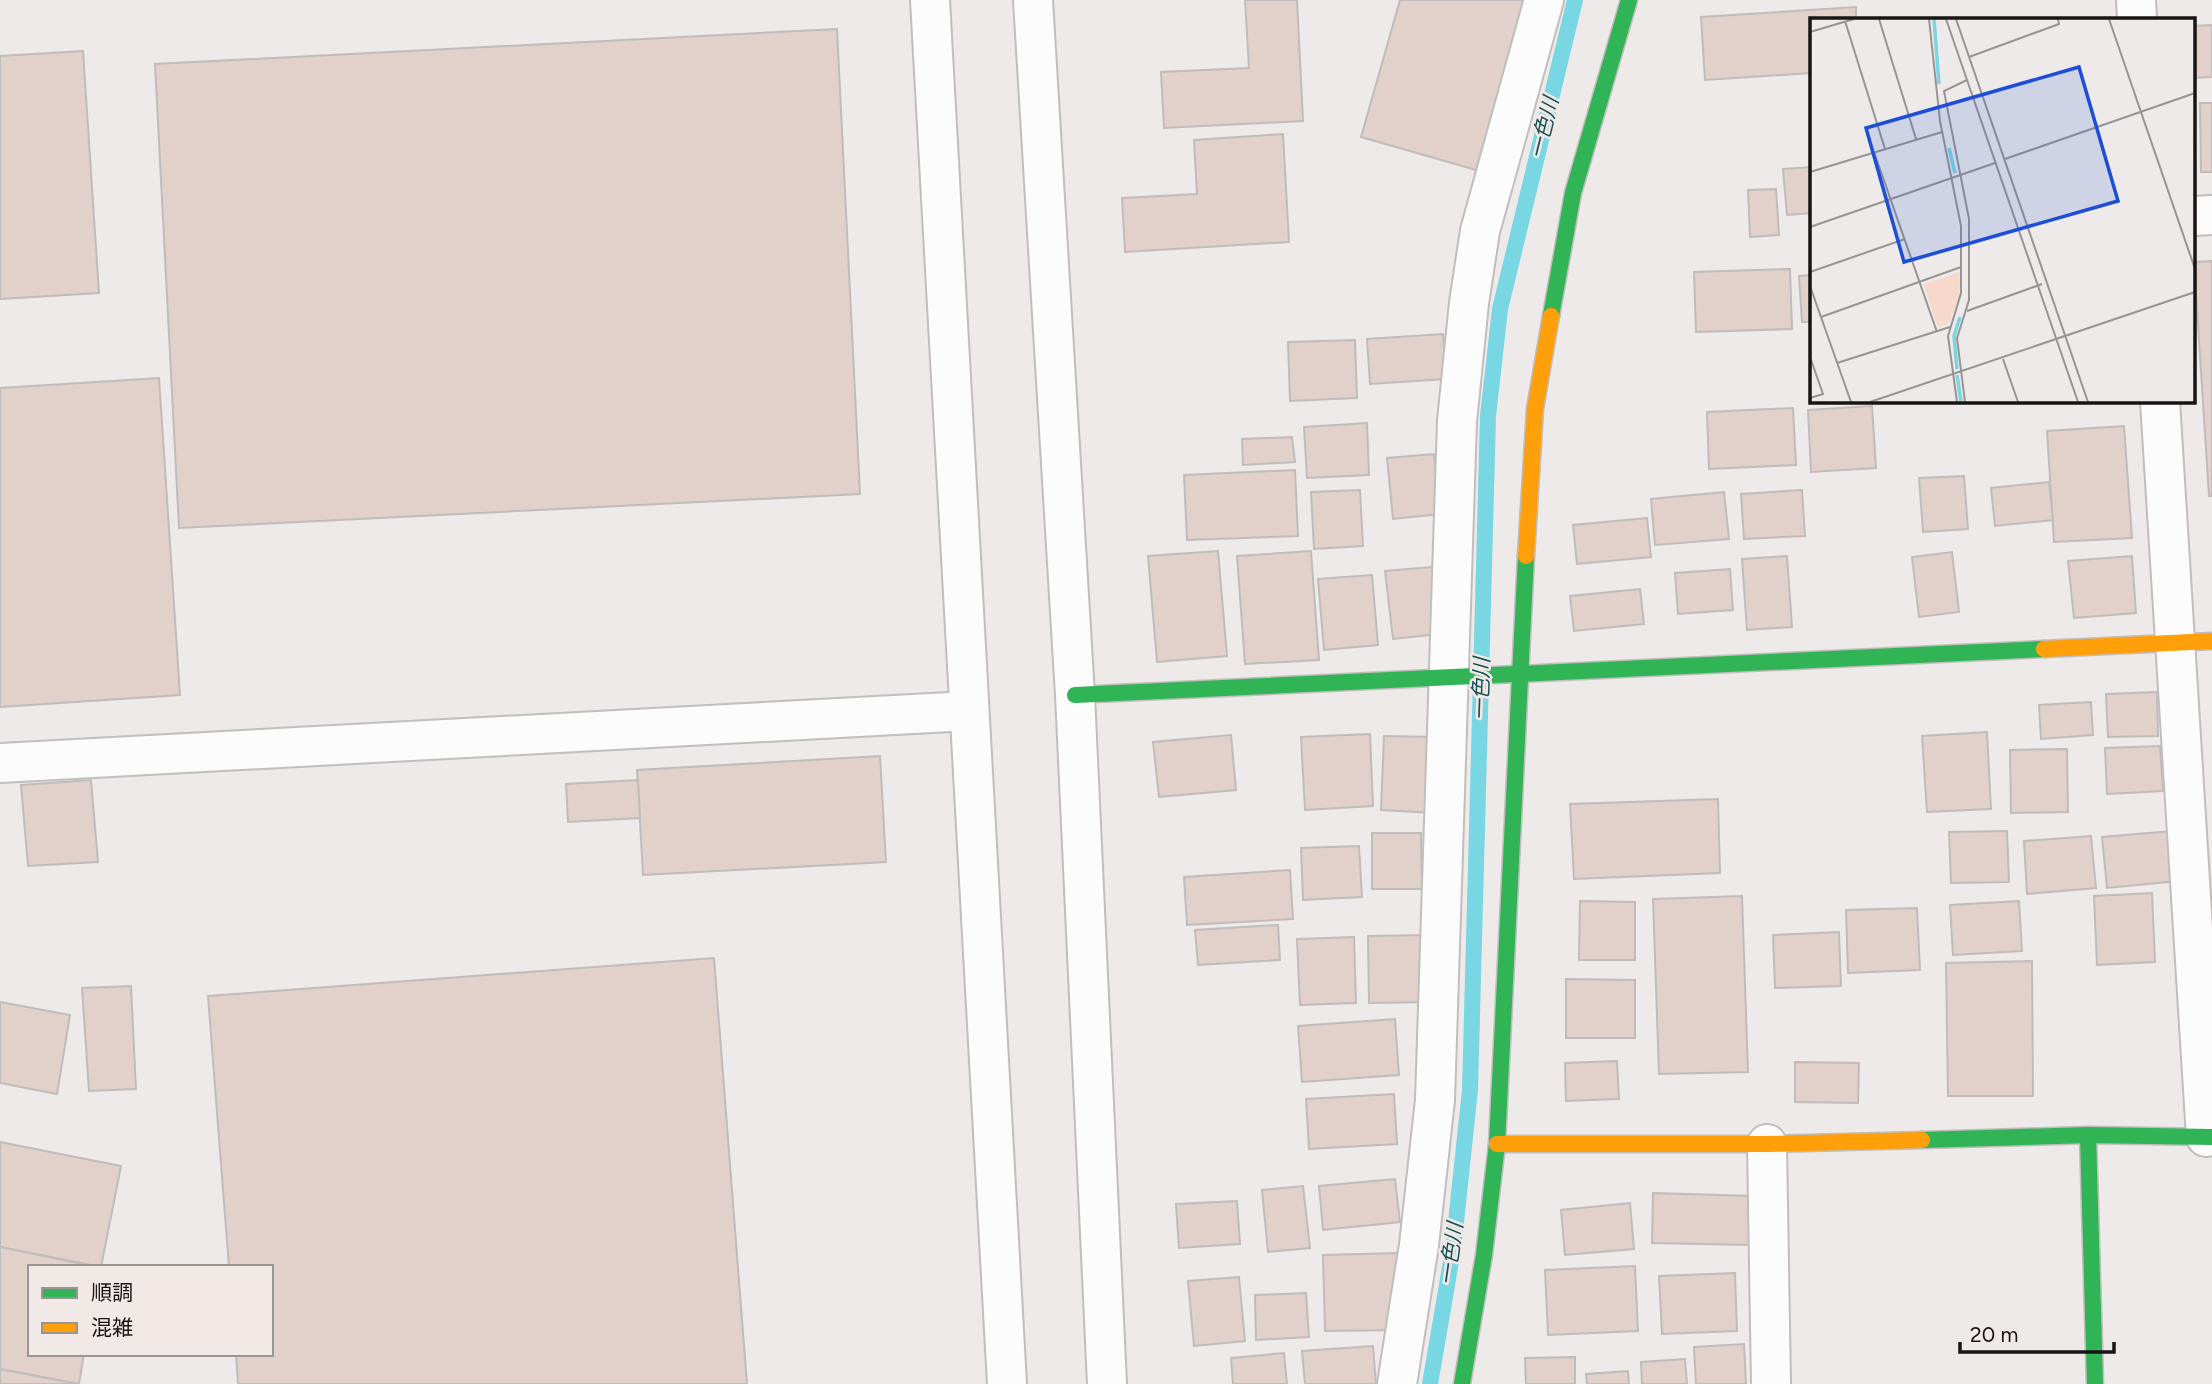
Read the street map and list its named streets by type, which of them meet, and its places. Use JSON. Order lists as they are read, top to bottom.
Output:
{
  "water": ["一色川"],
  "legend": ["順調", "混雑"],
  "scale_bar": "20 m"
}
